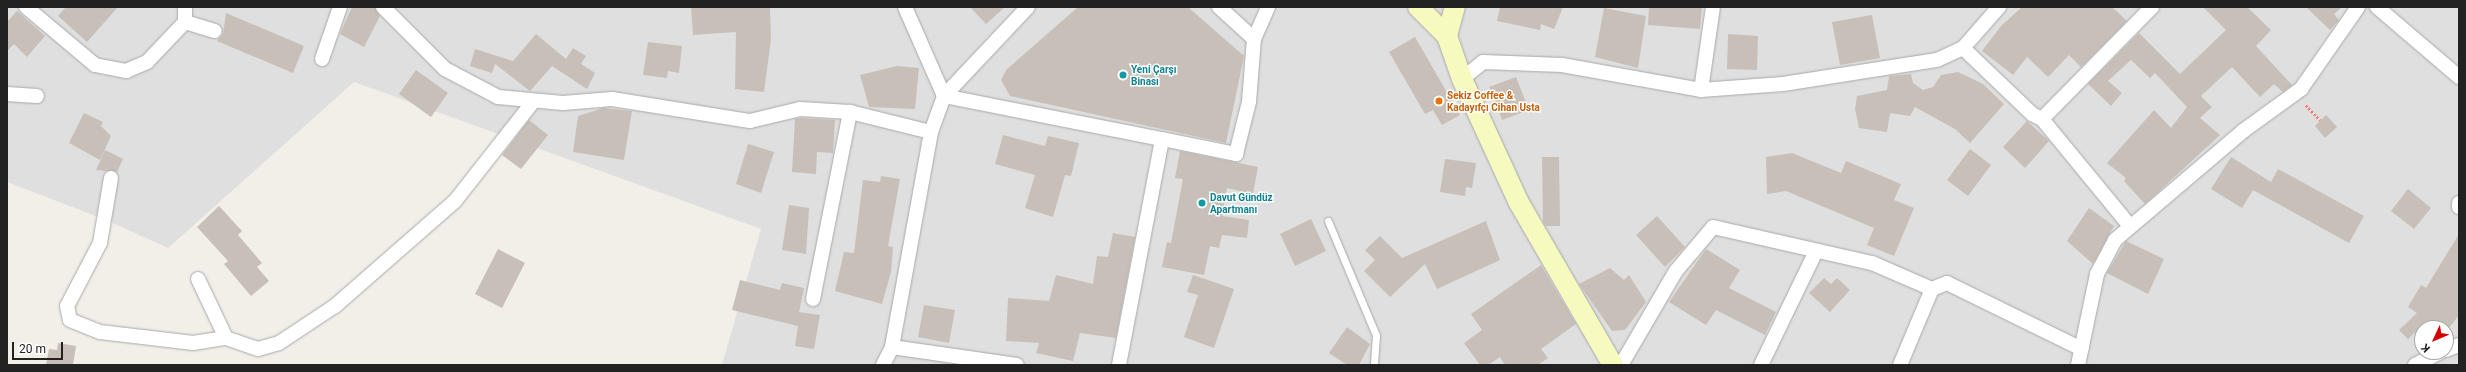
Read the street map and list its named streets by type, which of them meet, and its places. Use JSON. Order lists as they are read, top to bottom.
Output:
{
  "places": ["Yeni Çarşı Binası", "Sekiz Coffee & Kadayıfçı Cihan Usta", "Davut Gündüz Apartmanı"],
  "scale_bar": "20 m",
  "north": "bottom left"
}
